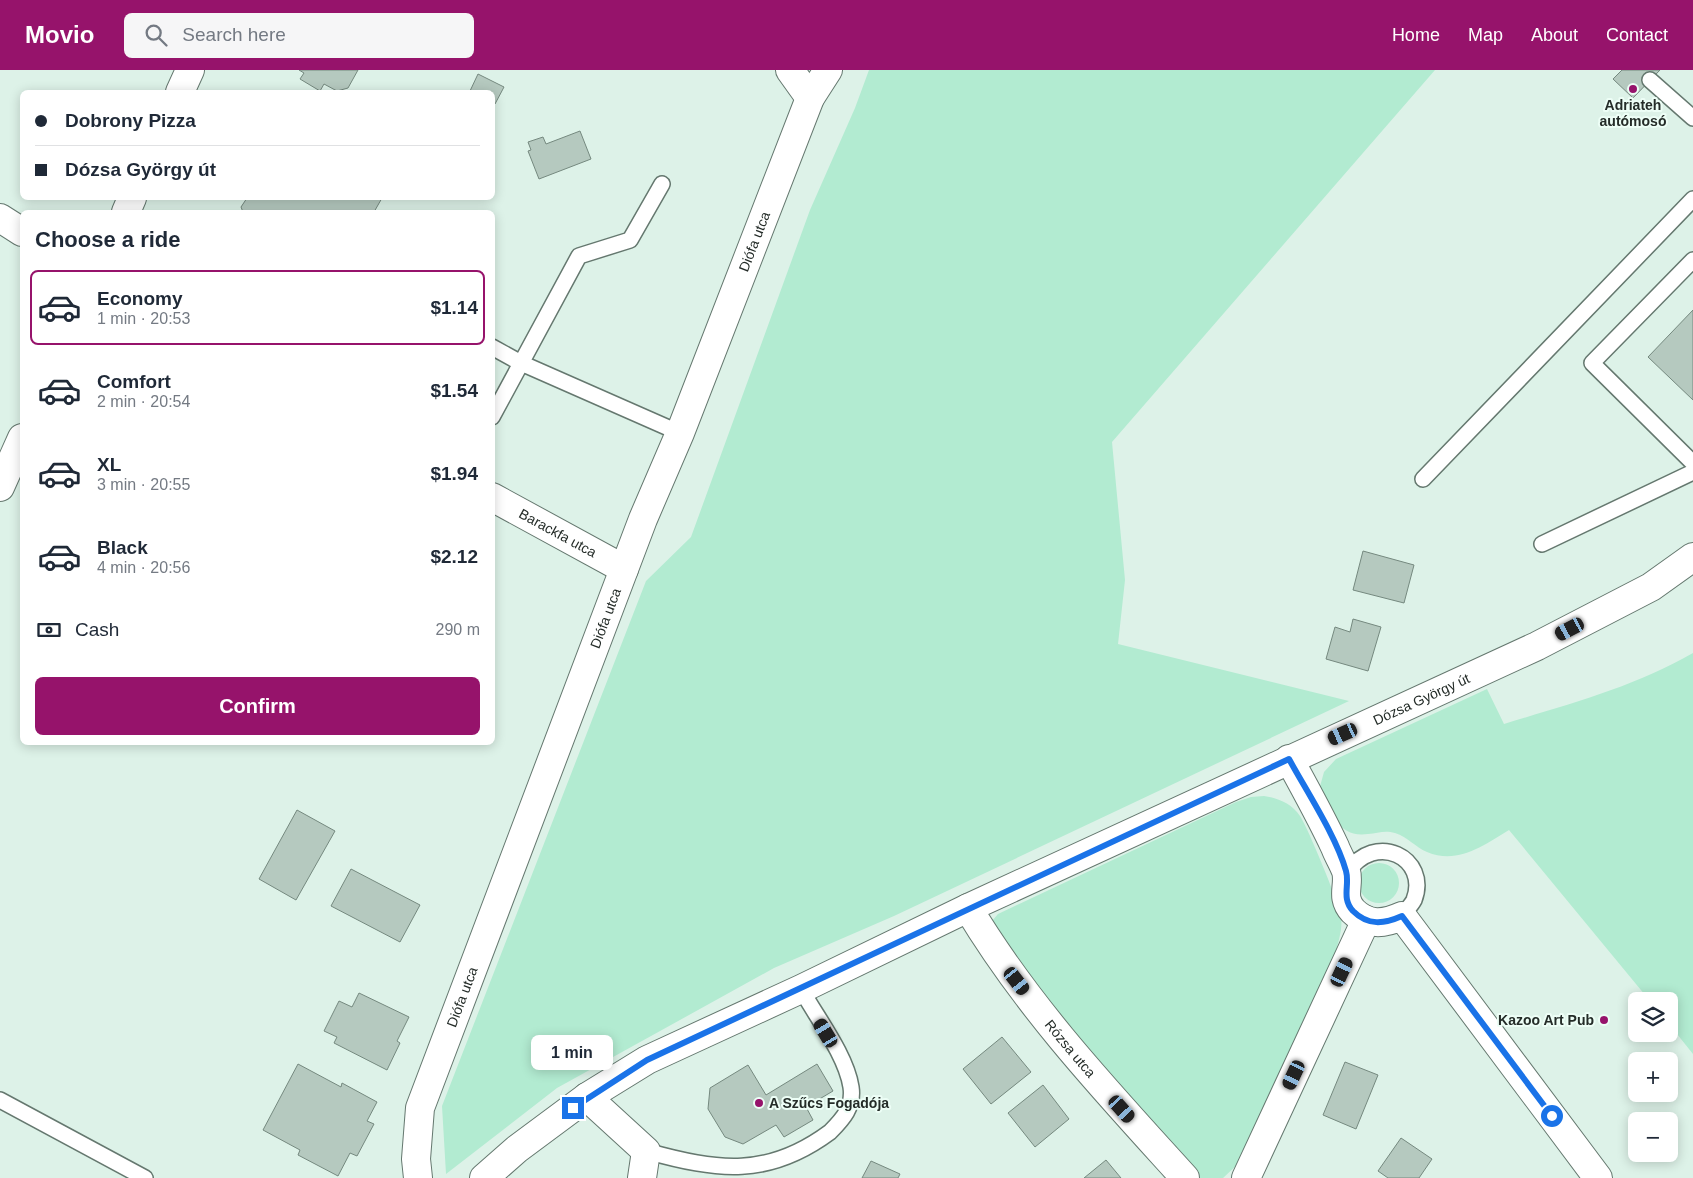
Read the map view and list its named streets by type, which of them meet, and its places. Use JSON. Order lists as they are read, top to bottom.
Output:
{
  "streets": {
    "street": [
      "Diófa utca",
      "Barackfa utca",
      "Dózsa György út",
      "Rózsa utca"
    ]
  },
  "crossings": [
    ["Diófa utca", "Barackfa utca"],
    ["Dózsa György út", "Rózsa utca"]
  ],
  "places": ["Adriateh autómosó", "Kazoo Art Pub", "A Szűcs Fogadója"],
  "page": {
    "header": "Movio",
    "search": "Search here",
    "nav": [
      "Home",
      "Map",
      "About",
      "Contact"
    ],
    "banner": ["Dobrony Pizza", "Dózsa György út"],
    "heading": "Choose a ride",
    "list": [
      {
        "name": "Economy",
        "note": "1 min · 20:53",
        "value": "$1.14"
      },
      {
        "name": "Comfort",
        "note": "2 min · 20:54",
        "value": "$1.54"
      },
      {
        "name": "XL",
        "note": "3 min · 20:55",
        "value": "$1.94"
      },
      {
        "name": "Black",
        "note": "4 min · 20:56",
        "value": "$2.12"
      }
    ],
    "pay": ["Cash", "290 m"],
    "buttons": "Confirm",
    "map_buttons": ["+", "−"],
    "bubble": "1 min"
  }
}
